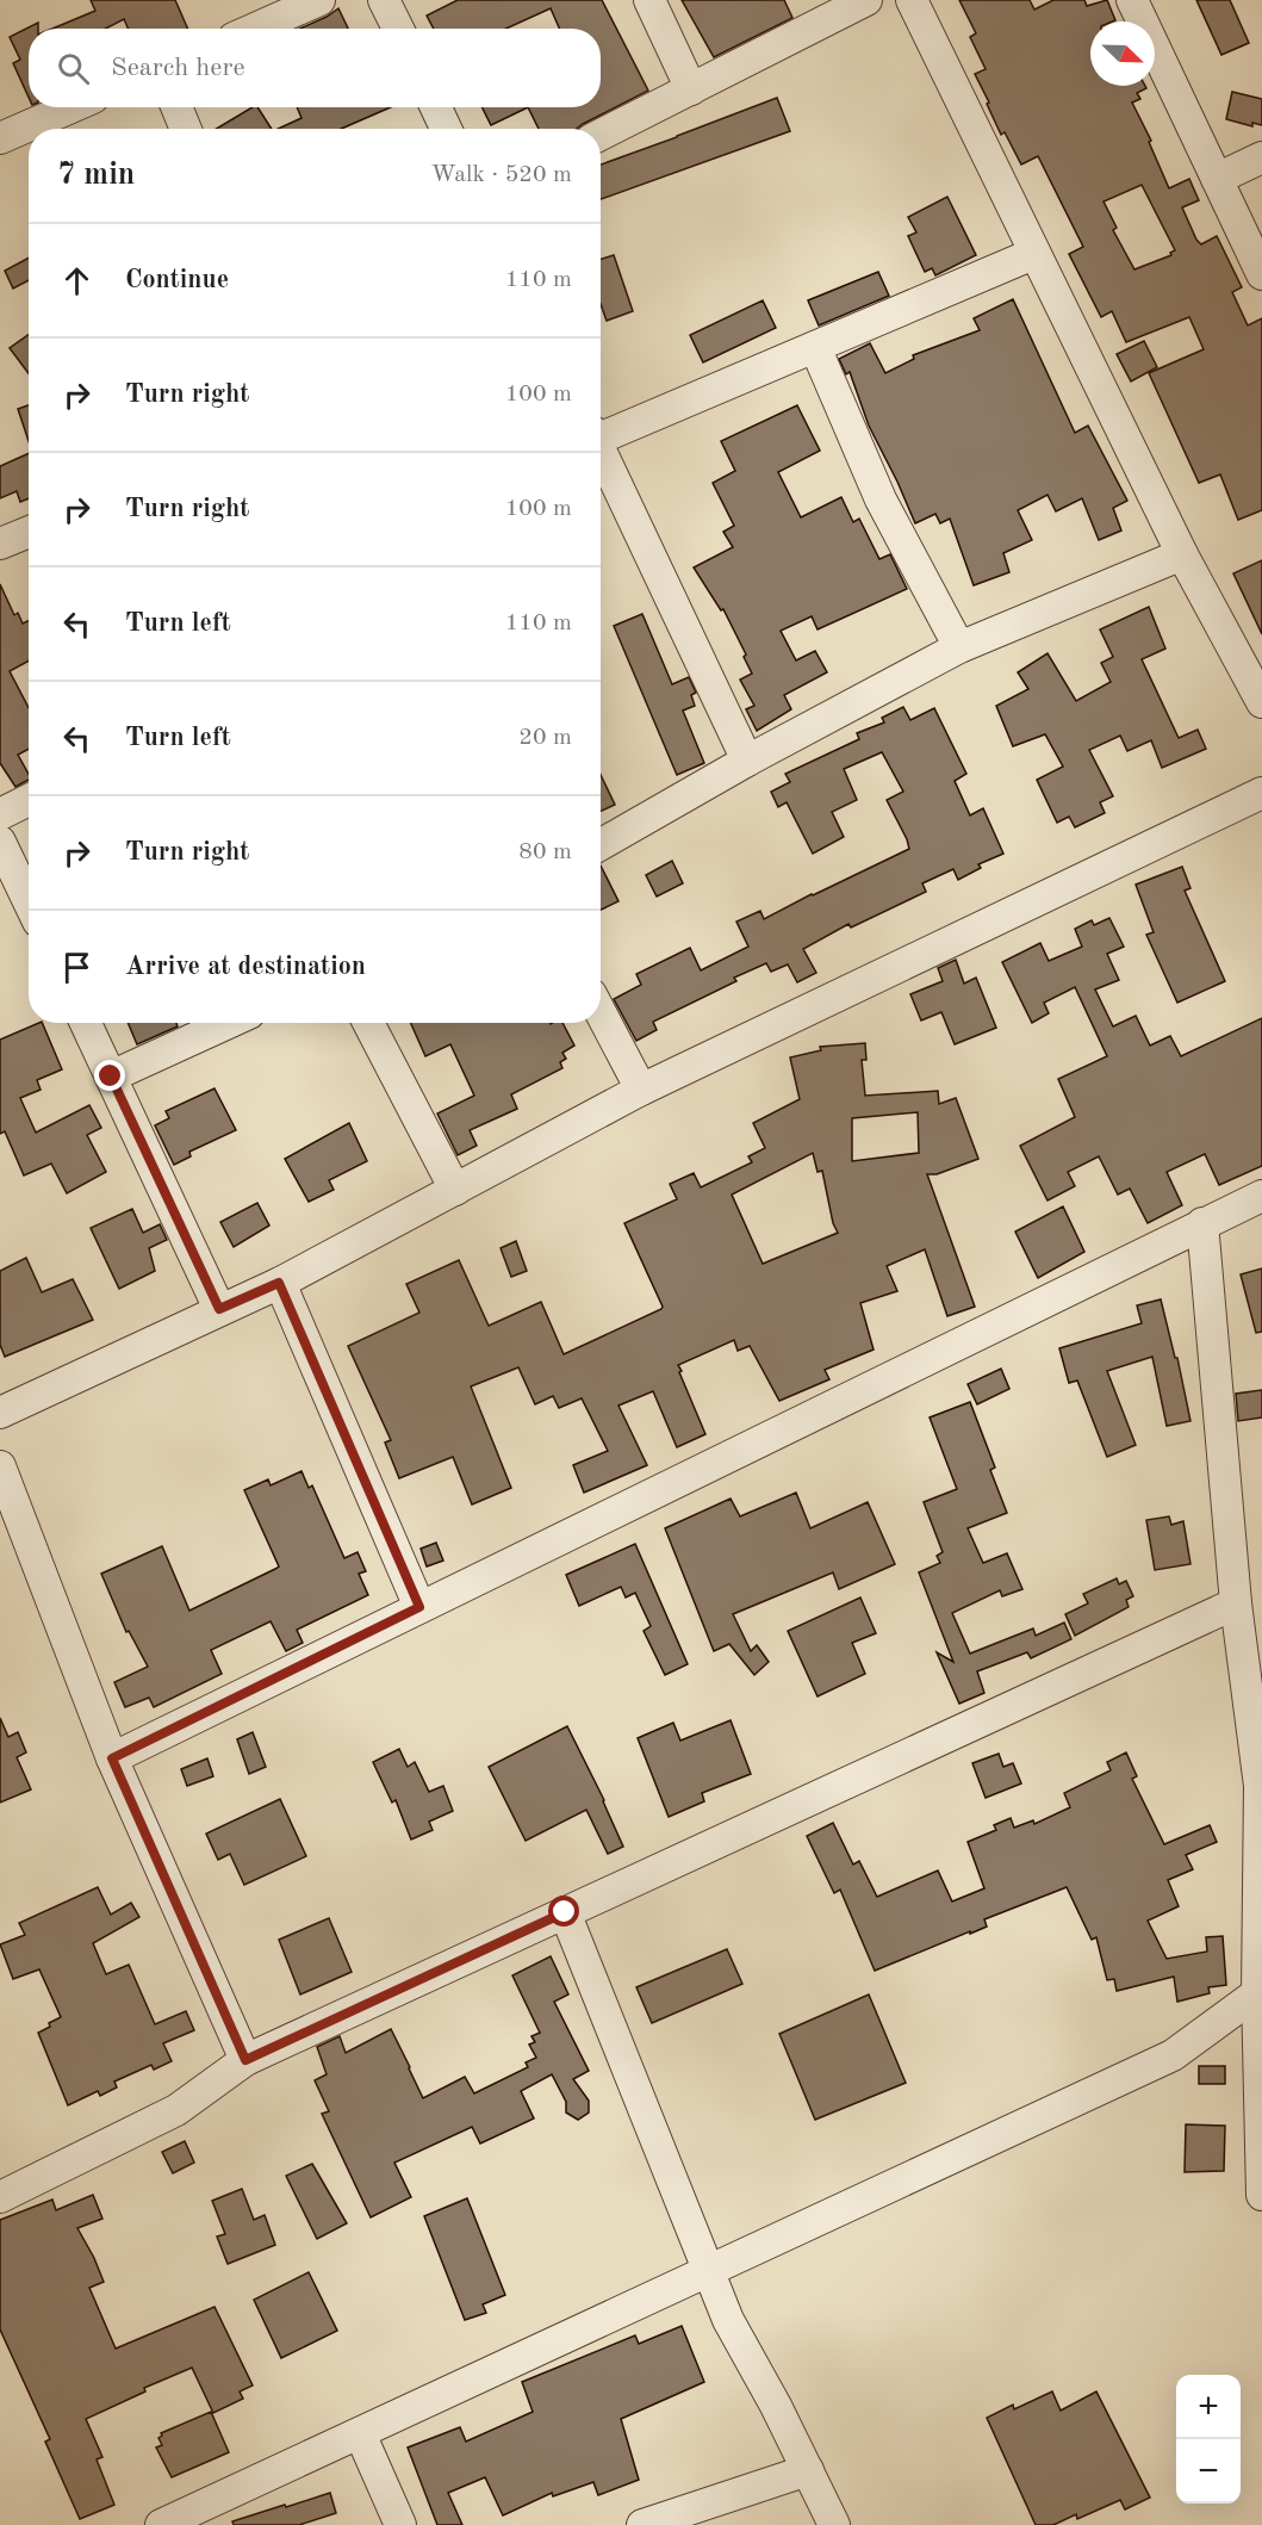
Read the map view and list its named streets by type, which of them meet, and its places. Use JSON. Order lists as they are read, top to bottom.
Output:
{
  "north": "bottom right",
  "page": {
    "search": "Search here",
    "heading": ["7 min", "Walk · 520 m"],
    "list": [
      ["Continue", "110 m"],
      ["Turn right", "100 m"],
      ["Turn right", "100 m"],
      ["Turn left", "110 m"],
      ["Turn left", "20 m"],
      ["Turn right", "80 m"],
      "Arrive at destination"
    ],
    "map_buttons": ["+", "−"]
  }
}
